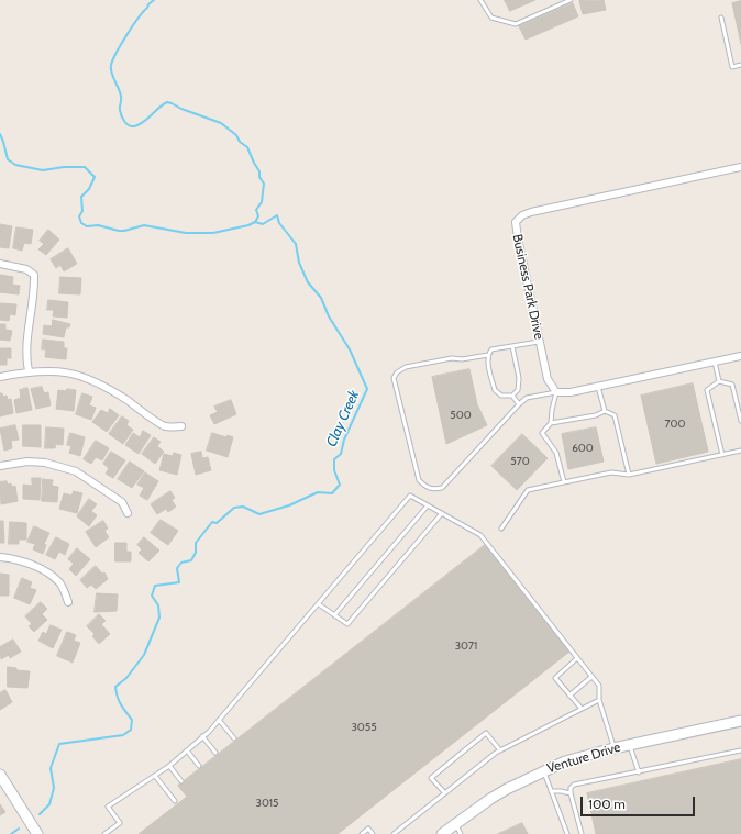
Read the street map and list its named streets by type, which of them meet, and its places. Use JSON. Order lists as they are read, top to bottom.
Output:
{
  "streets": {
    "street": ["Business Park Drive", "Venture Drive"]
  },
  "water": ["Clay Creek"],
  "house_numbers": [
    "500",
    "700",
    "600",
    "570",
    "3071",
    "3055",
    "3015"
  ],
  "scale_bar": "100 m"
}
